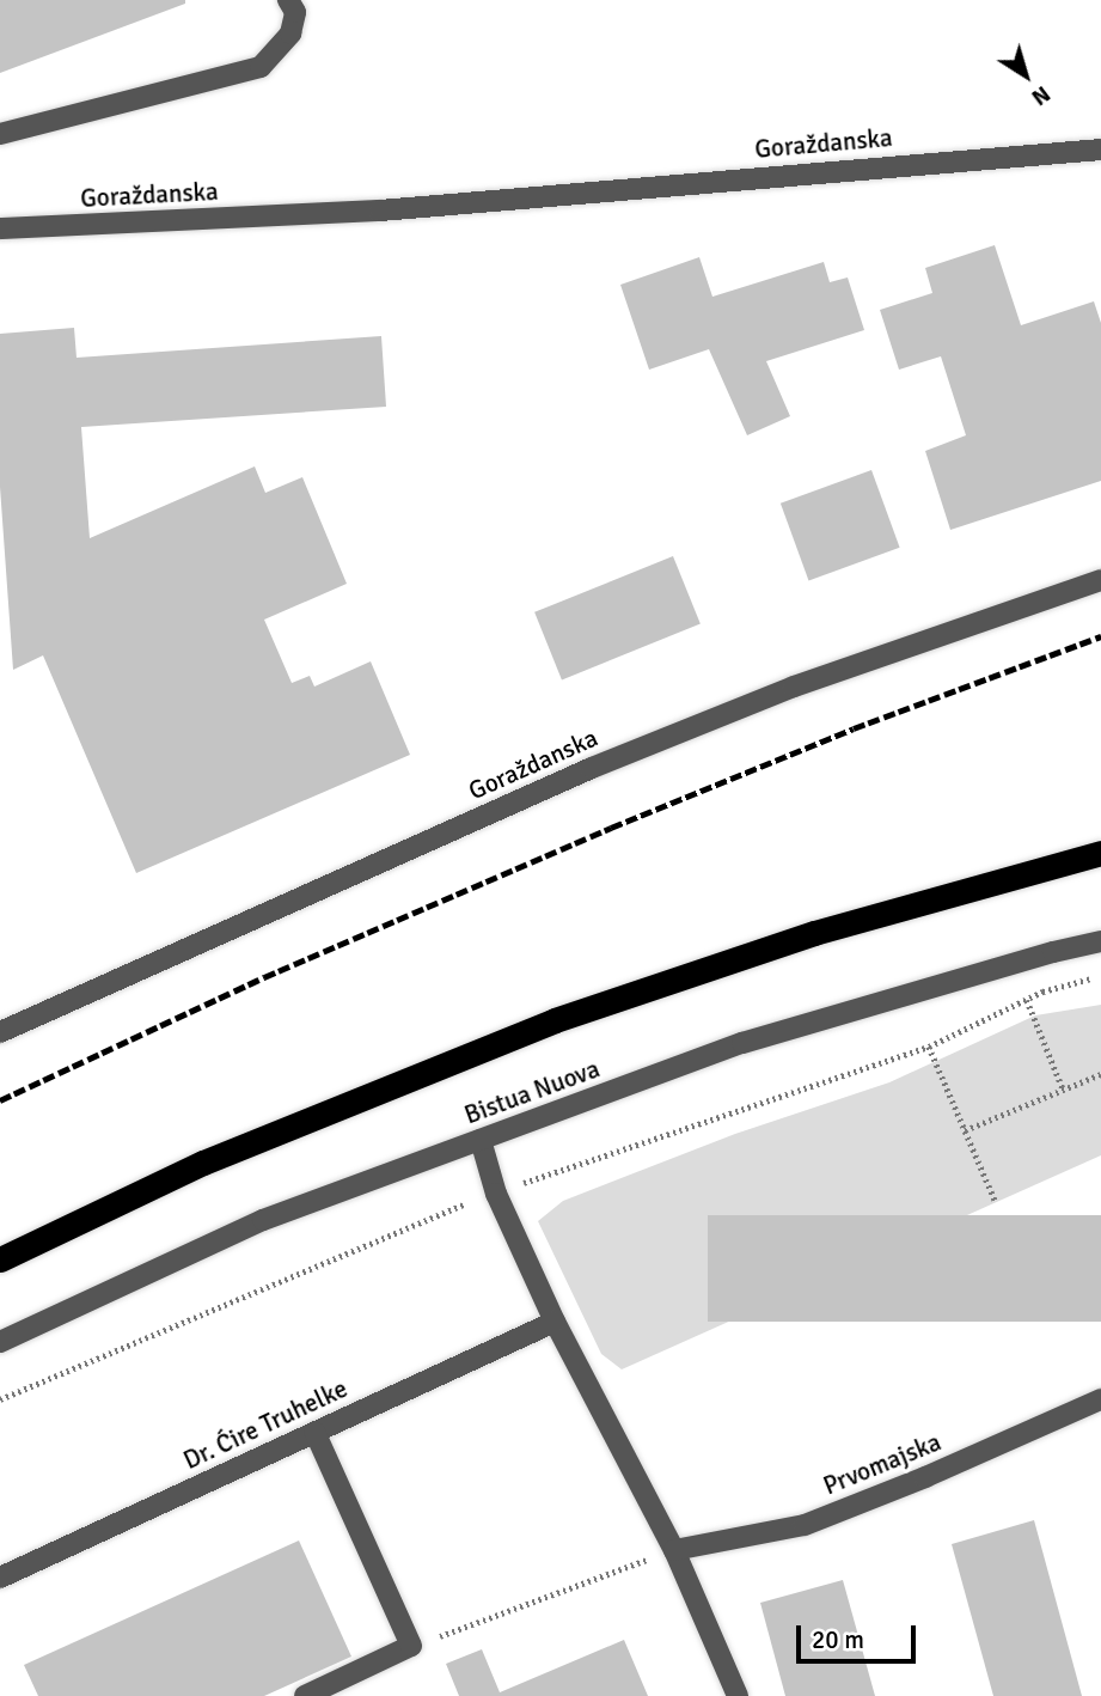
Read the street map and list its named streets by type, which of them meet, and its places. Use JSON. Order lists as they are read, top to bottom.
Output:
{
  "streets": {
    "street": [
      "Goraždanska",
      "Bistua Nuova",
      "Dr. Ćire Truhelke",
      "Prvomajska"
    ]
  },
  "scale_bar": "20 m",
  "north": "bottom right"
}
